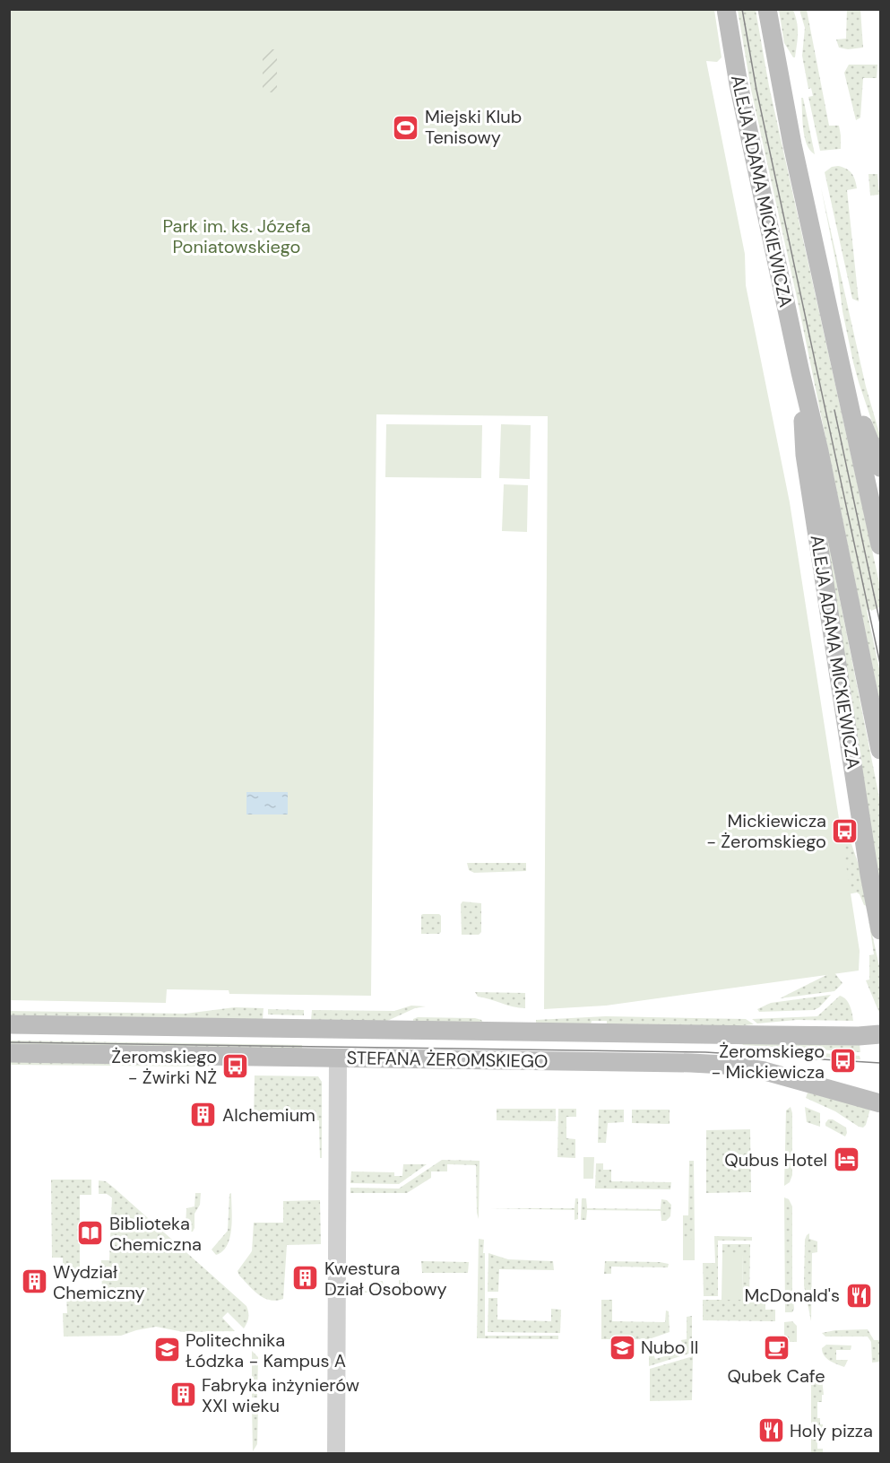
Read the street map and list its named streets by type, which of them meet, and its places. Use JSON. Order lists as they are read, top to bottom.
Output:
{
  "streets": {
    "main road": ["ALEJA ADAMA MICKIEWICZA", "STEFANA ŻEROMSKIEGO"]
  },
  "parks": ["Park im. ks. Józefa Poniatowskiego"],
  "places": {
    "sports": ["Miejski Klub Tenisowy"],
    "bus stop": ["Mickiewicza - Żeromskiego", "Żeromskiego - Mickiewicza", "Żeromskiego - Żwirki NŻ"],
    "building": [
      "Alchemium",
      "Kwestura Dział Osobowy",
      "Wydział Chemiczny",
      "Fabryka inżynierów XXI wieku"
    ],
    "hotel": ["Qubus Hotel"],
    "library": ["Biblioteka Chemiczna"],
    "restaurant": ["McDonald's", "Holy pizza"],
    "school or university": ["Nubo II", "Politechnika Łódzka - Kampus A"],
    "cafe": ["Qubek Cafe"]
  }
}
